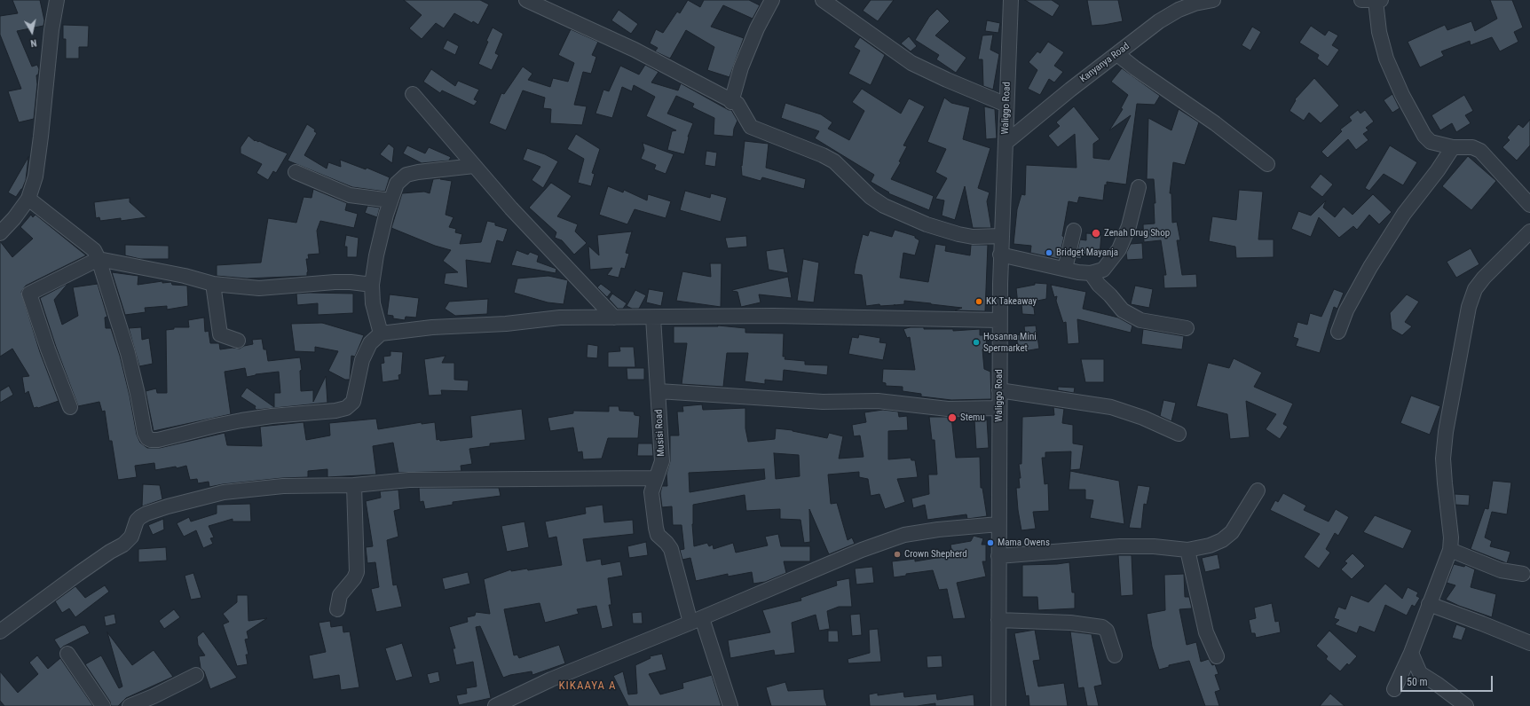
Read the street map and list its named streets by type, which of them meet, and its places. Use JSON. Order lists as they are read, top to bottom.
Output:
{
  "streets": {
    "street": ["Kanyanya Road", "Waliggo Road", "Musisi Road"]
  },
  "crossings": [
    ["Kanyanya Road", "Waliggo Road"]
  ],
  "districts": ["KIKAAYA A"],
  "places": [
    "Zenah Drug Shop",
    "Bridget Mayanja",
    "KK Takeaway",
    "Hosanna Mini Spermarket",
    "Stemu",
    "Mama Owens",
    "Crown Shepherd"
  ],
  "scale_bar": "50 m",
  "north": "bottom"
}
